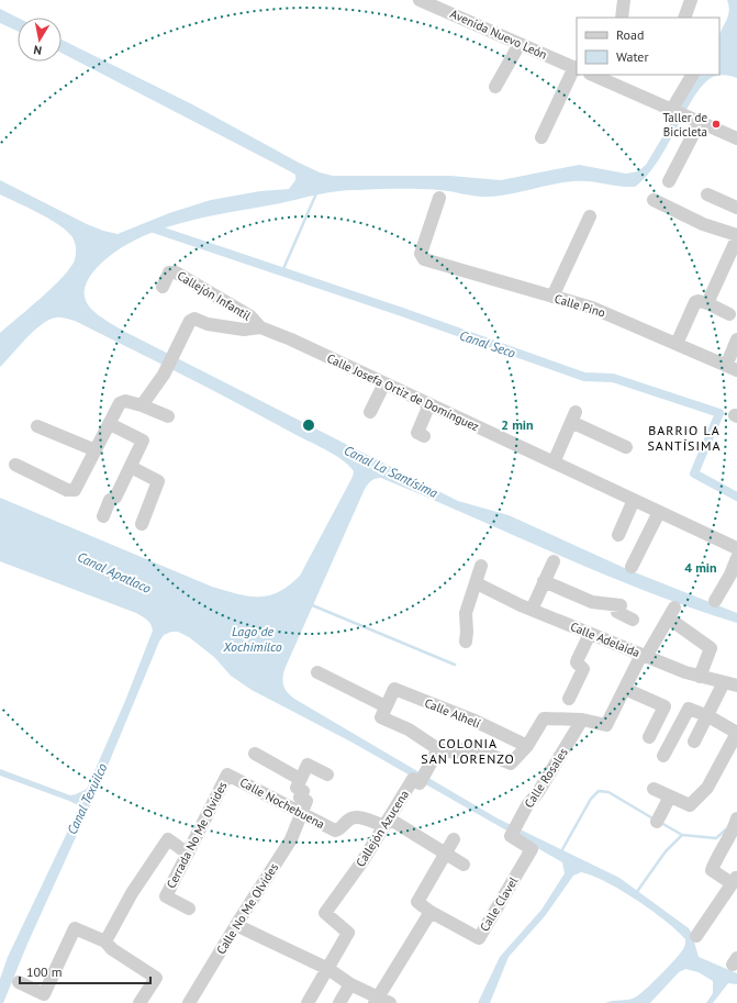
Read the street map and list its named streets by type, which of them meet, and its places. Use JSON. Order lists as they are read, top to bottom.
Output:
{
  "streets": {
    "street": [
      "Avenida Nuevo León",
      "Callejón Infantil",
      "Calle Pino",
      "Calle Josefa Ortiz de Domínguez",
      "Calle Adelaida",
      "Calle Alhelí",
      "Calle Rosales",
      "Calle Nochebuena",
      "Callejón Azucena",
      "Cerrada No Me Olvides",
      "Calle Clavel",
      "Calle No Me Olvides"
    ]
  },
  "crossings": [
    ["Callejón Infantil", "Calle Josefa Ortiz de Domínguez"],
    ["Calle Rosales", "Calle Clavel"],
    ["Calle Nochebuena", "Callejón Azucena"],
    ["Calle Nochebuena", "Cerrada No Me Olvides"],
    ["Calle Nochebuena", "Calle No Me Olvides"]
  ],
  "districts": ["BARRIO LA SANTÍSIMA", "COLONIA SAN LORENZO"],
  "water": [
    "Canal Seco",
    "Canal La Santísima",
    "Canal Apatlaco",
    "Lago de Xochimilco",
    "Canal Texuilco"
  ],
  "places": ["Taller de Bicicleta"],
  "legend": ["Road", "Water"],
  "scale_bar": "100 m",
  "north": "bottom",
  "rings": ["2 min", "4 min"]
}
